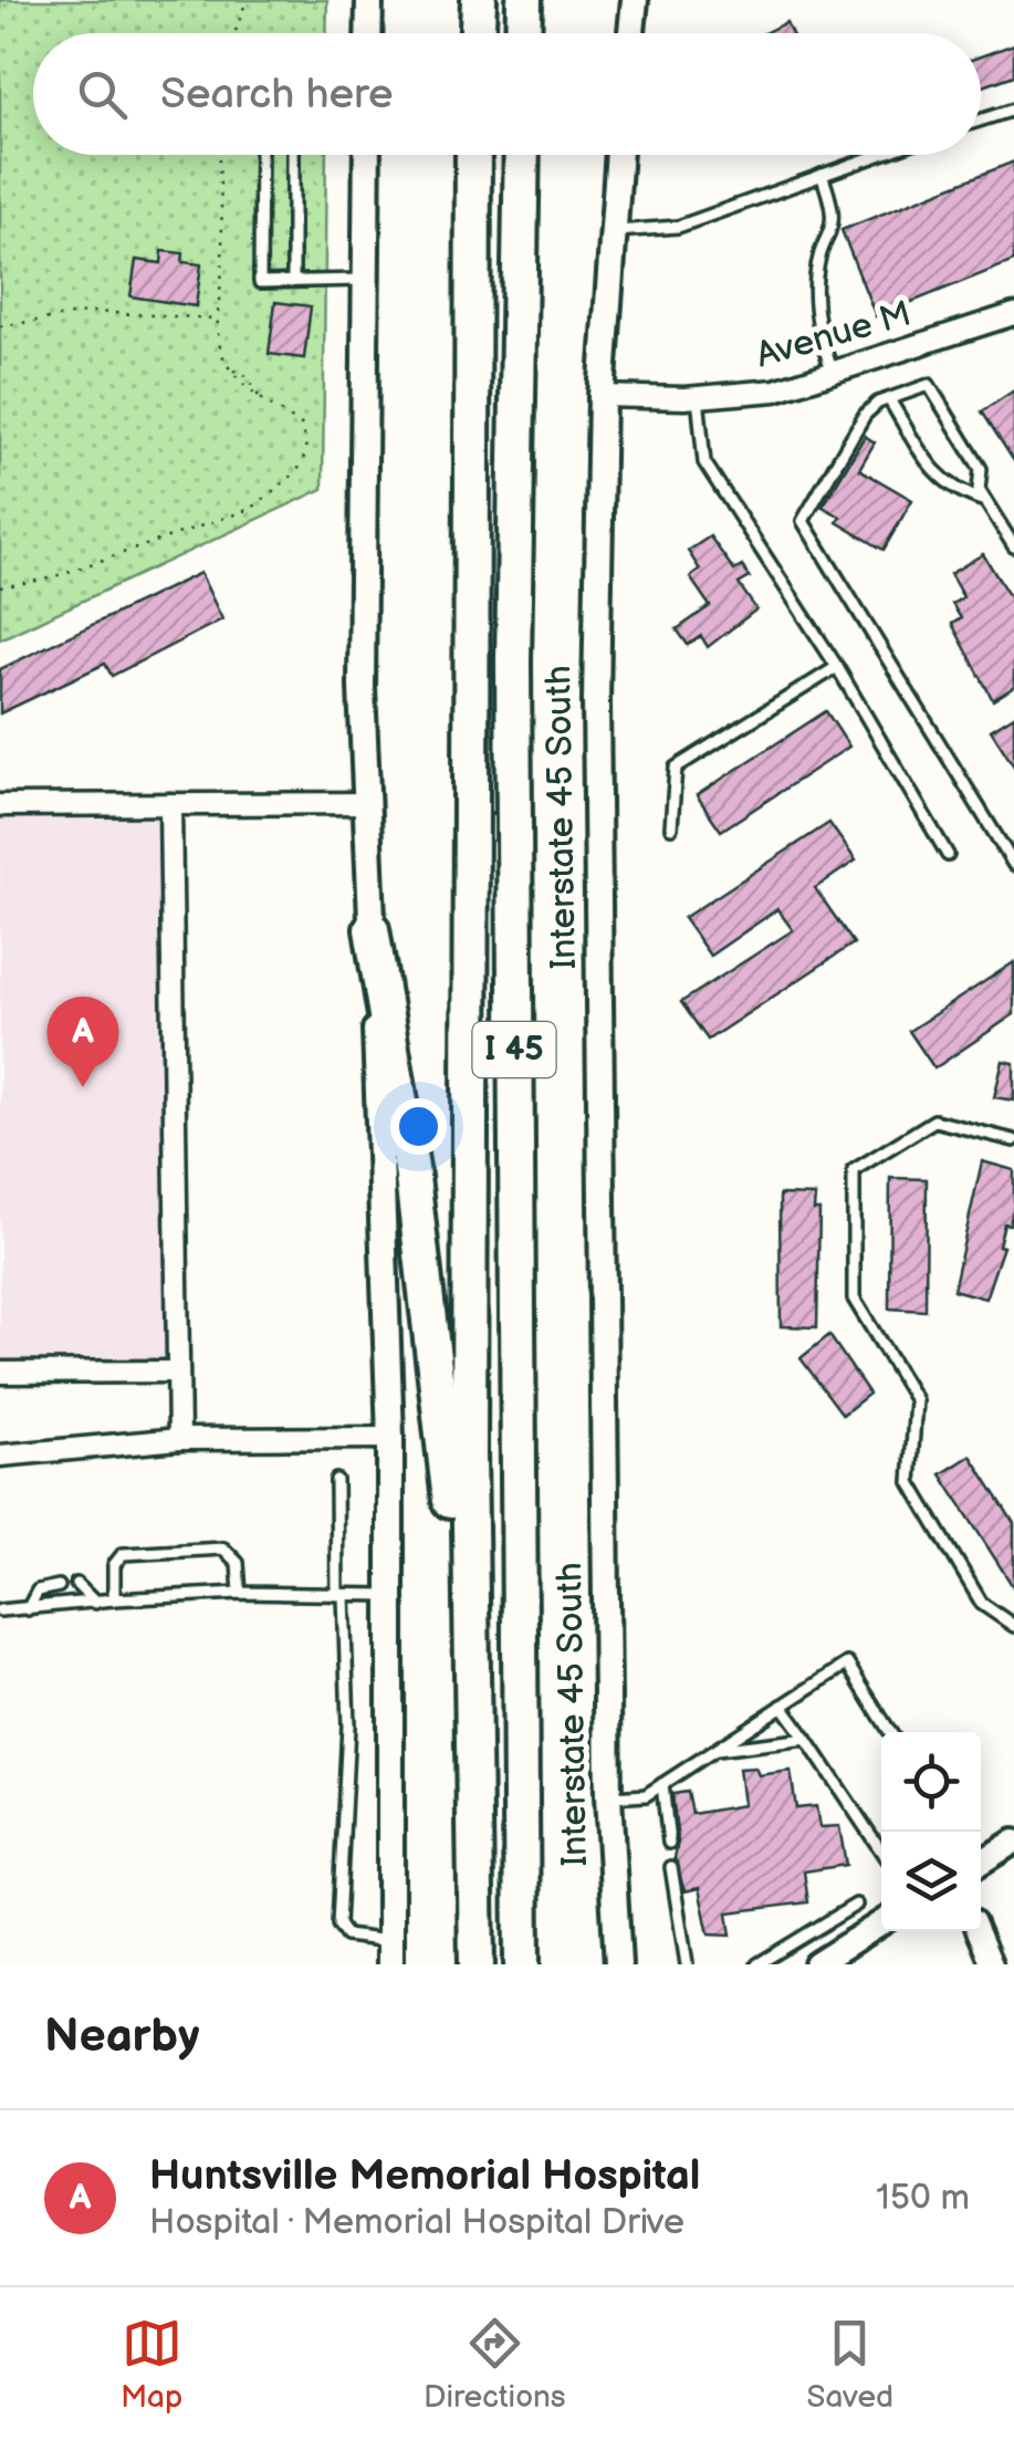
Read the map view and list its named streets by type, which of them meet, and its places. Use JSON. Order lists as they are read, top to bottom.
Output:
{
  "streets": {
    "highway": ["I 45"],
    "main road": ["Interstate 45 South"],
    "street": ["Avenue M"]
  },
  "crossings": [
    ["Avenue M", "Interstate 45 South"]
  ],
  "page": {
    "search": "Search here",
    "pins": "A",
    "heading": "Nearby",
    "list": [
      {
        "mark": "A",
        "name": "Huntsville Memorial Hospital",
        "note": "Hospital · Memorial Hospital Drive",
        "value": "150 m"
      }
    ],
    "nav": ["Map", "Directions", "Saved"]
  }
}
